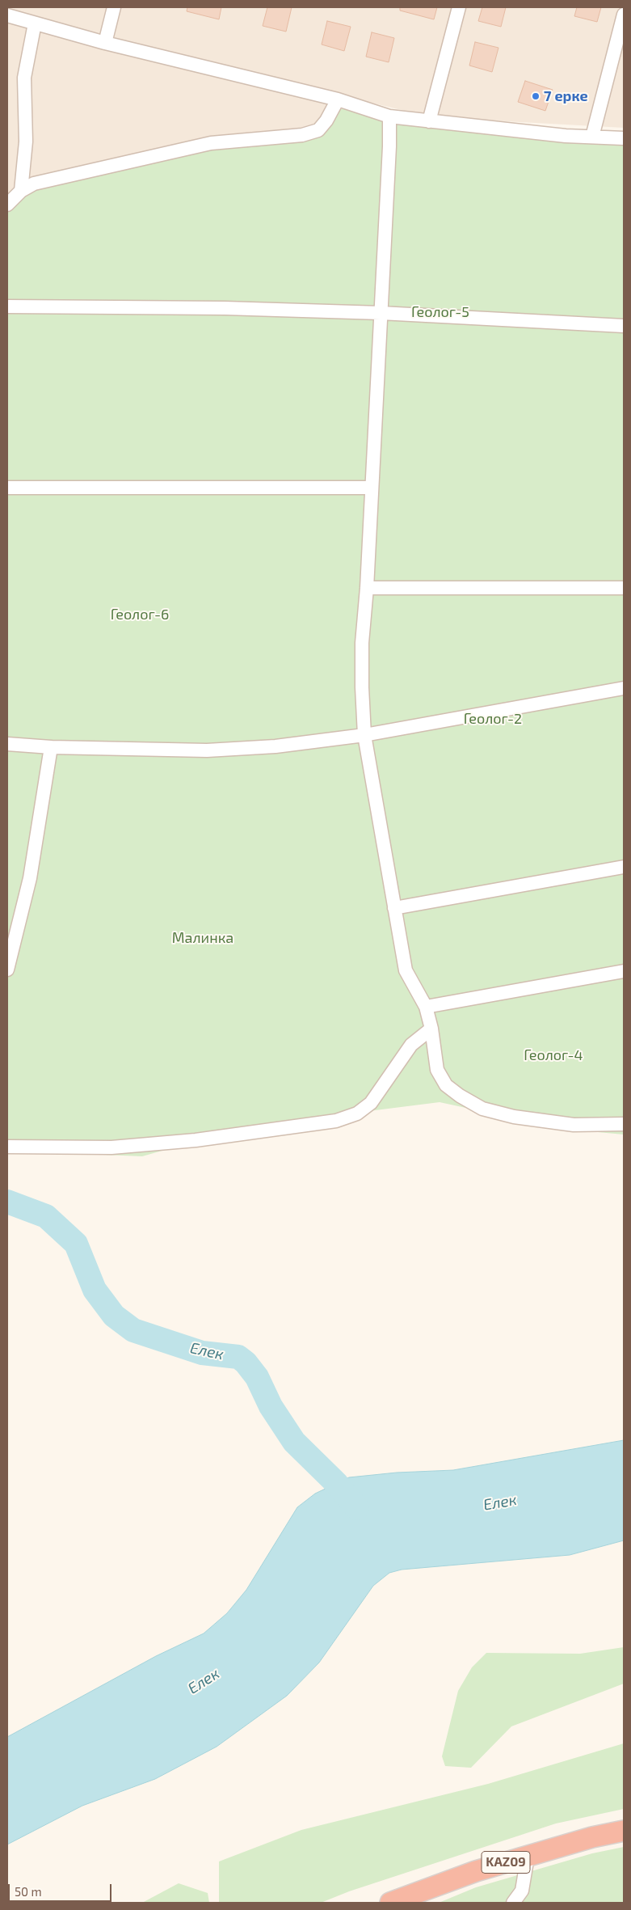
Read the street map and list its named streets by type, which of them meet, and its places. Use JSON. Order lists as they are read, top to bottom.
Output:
{
  "streets": {
    "highway": ["KAZ09"]
  },
  "water": ["Елек"],
  "parks": [
    "Геолог-5",
    "Геолог-6",
    "Геолог-2",
    "Малинка",
    "Геолог-4"
  ],
  "places": ["7 ерке"],
  "scale_bar": "50 m"
}
